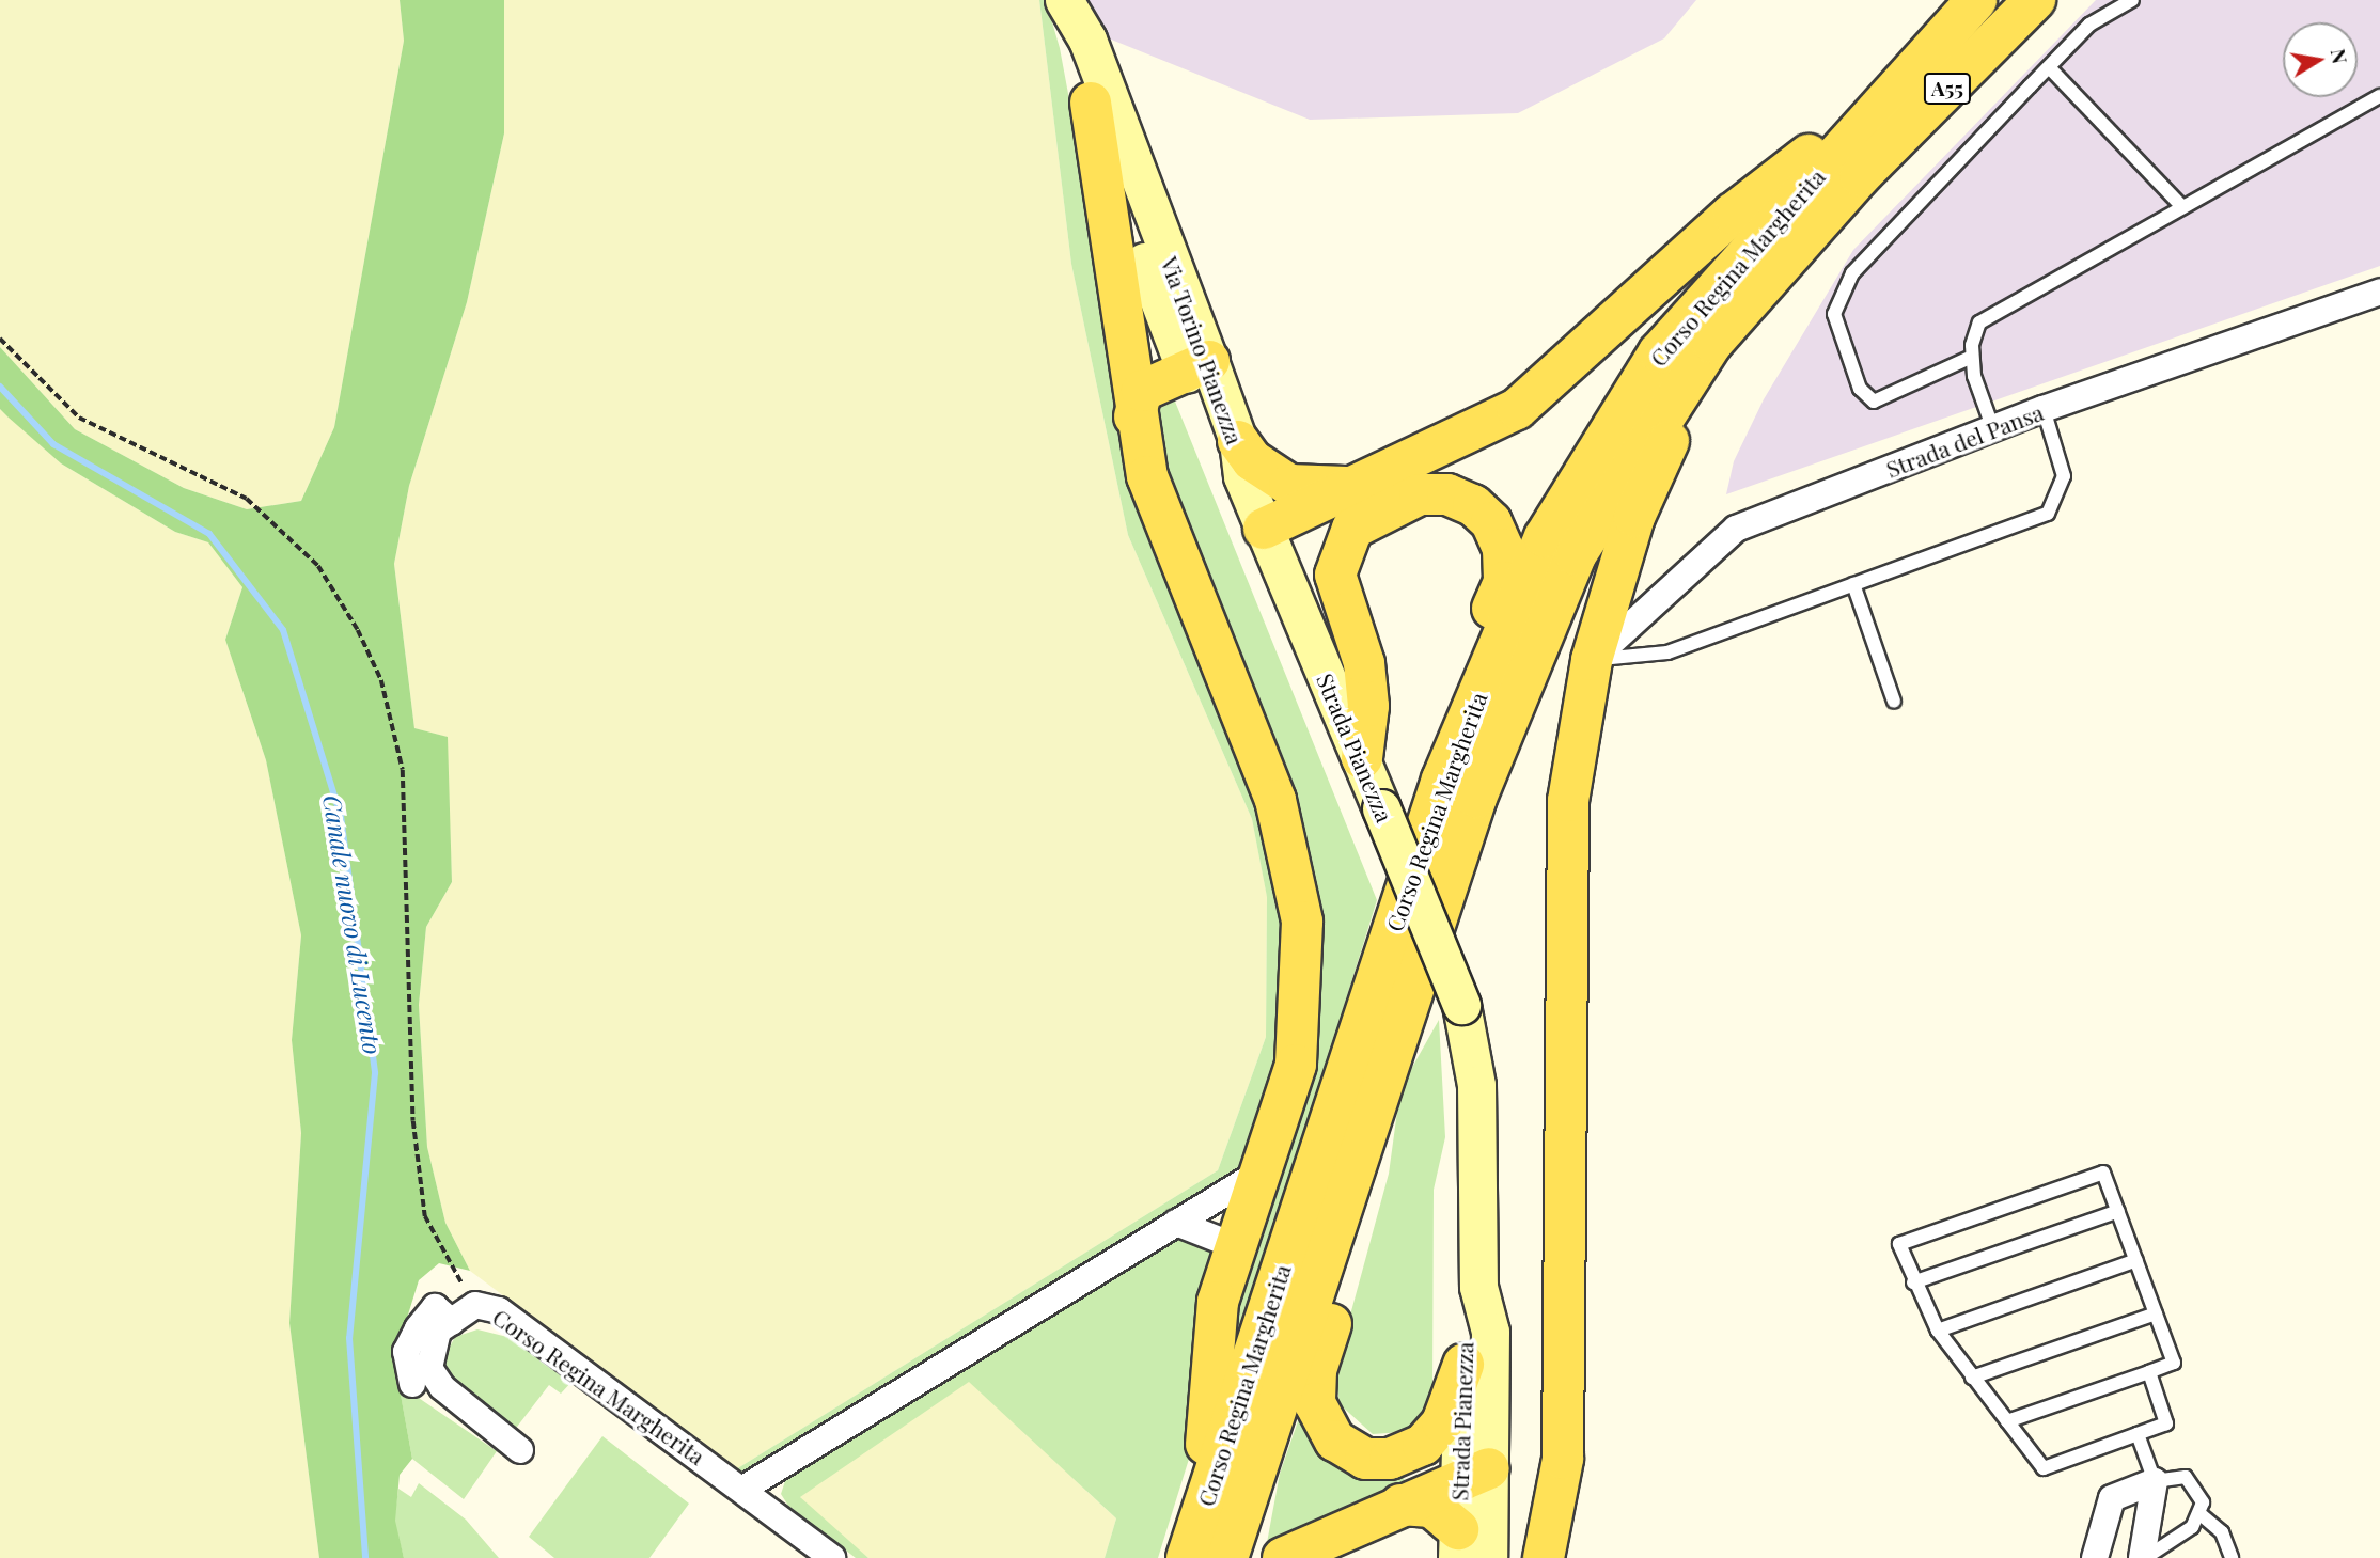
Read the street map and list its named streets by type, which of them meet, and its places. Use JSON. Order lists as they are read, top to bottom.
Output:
{
  "streets": {
    "main road": [
      "A55",
      "Corso Regina Margherita",
      "Via Torino Pianezza",
      "Strada Pianezza"
    ],
    "street": ["Strada del Pansa"]
  },
  "crossings": [
    ["A55", "Corso Regina Margherita"],
    ["Via Torino Pianezza", "Strada Pianezza"]
  ],
  "water": ["Canale nuovo di Lucento"],
  "north": "right"
}
